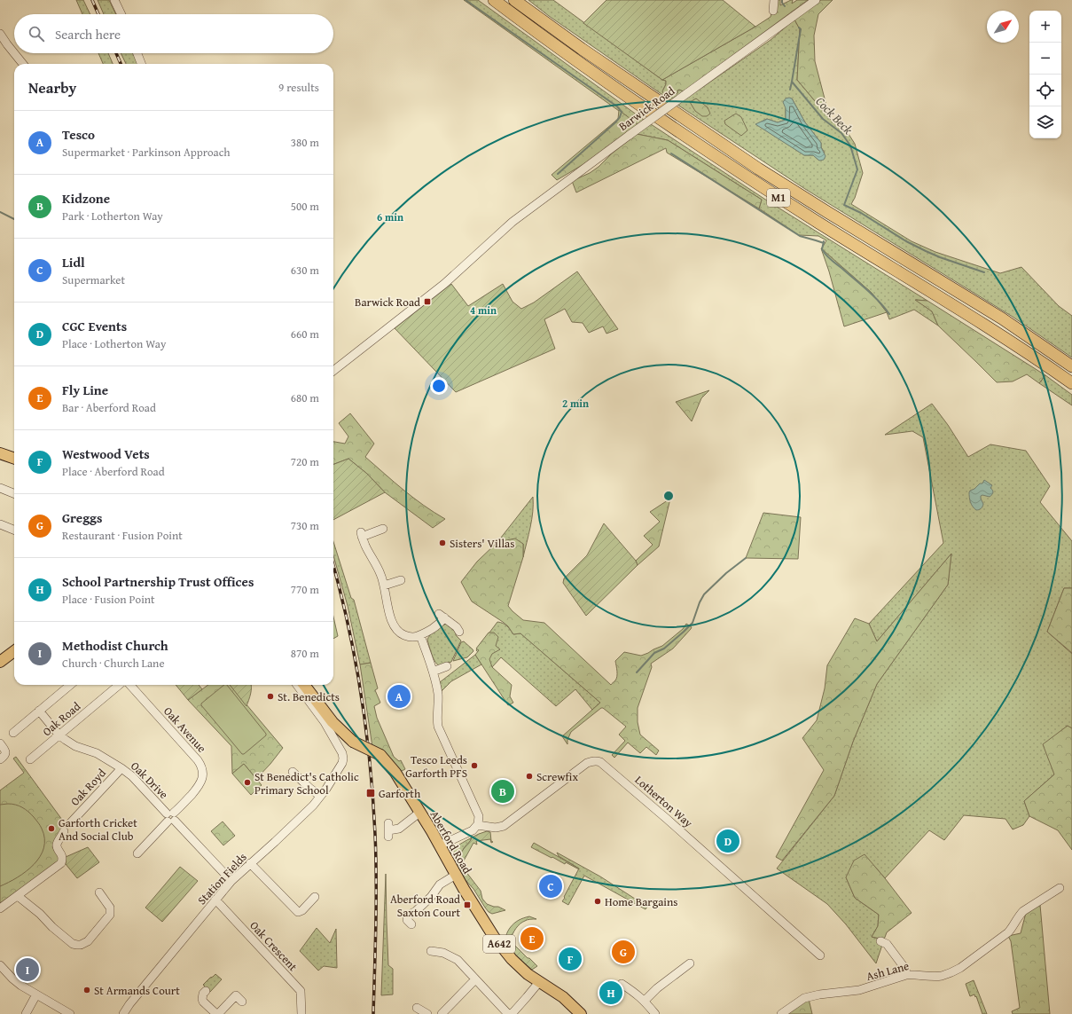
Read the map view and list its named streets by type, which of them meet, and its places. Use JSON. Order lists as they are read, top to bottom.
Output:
{
  "streets": {
    "highway": ["M1"],
    "main road": ["Aberford Road", "A642"],
    "street": [
      "Barwick Road",
      "Oak Road",
      "Oak Avenue",
      "Oak Drive",
      "Oak Royd",
      "Lotherton Way",
      "Station Fields",
      "Oak Crescent",
      "Ash Lane"
    ]
  },
  "crossings": [
    ["Oak Road", "Oak Drive"],
    ["Oak Avenue", "Oak Drive"],
    ["Oak Drive", "Oak Royd"],
    ["Oak Drive", "Station Fields"],
    ["Station Fields", "Oak Crescent"]
  ],
  "water": ["Cock Beck"],
  "places": {
    "transit": ["Barwick Road", "Garforth", "Aberford Road Saxton Court"],
    "other": [
      "Sisters' Villas",
      "St. Benedicts",
      "Tesco Leeds Garforth PFS",
      "Screwfix",
      "St Benedict's Catholic Primary School",
      "Garforth Cricket And Social Club",
      "Home Bargains",
      "St Armands Court"
    ]
  },
  "north": "top right",
  "page": {
    "map_buttons": ["+", "−"],
    "search": "Search here",
    "heading": ["Nearby", "9 results"],
    "list": [
      {
        "mark": "A",
        "name": "Tesco",
        "note": "Supermarket · Parkinson Approach",
        "value": "380 m"
      },
      {
        "mark": "B",
        "name": "Kidzone",
        "note": "Park · Lotherton Way",
        "value": "500 m"
      },
      {
        "mark": "C",
        "name": "Lidl",
        "note": "Supermarket",
        "value": "630 m"
      },
      {
        "mark": "D",
        "name": "CGC Events",
        "note": "Place · Lotherton Way",
        "value": "660 m"
      },
      {
        "mark": "E",
        "name": "Fly Line",
        "note": "Bar · Aberford Road",
        "value": "680 m"
      },
      {
        "mark": "F",
        "name": "Westwood Vets",
        "note": "Place · Aberford Road",
        "value": "720 m"
      },
      {
        "mark": "G",
        "name": "Greggs",
        "note": "Restaurant · Fusion Point",
        "value": "730 m"
      },
      {
        "mark": "H",
        "name": "School Partnership Trust Offices",
        "note": "Place · Fusion Point",
        "value": "770 m"
      },
      {
        "mark": "I",
        "name": "Methodist Church",
        "note": "Church · Church Lane",
        "value": "870 m"
      }
    ],
    "pins": [
      "A",
      "B",
      "D",
      "C",
      "E",
      "G",
      "F",
      "I",
      "H"
    ]
  },
  "rings": ["6 min", "4 min", "2 min"]
}
